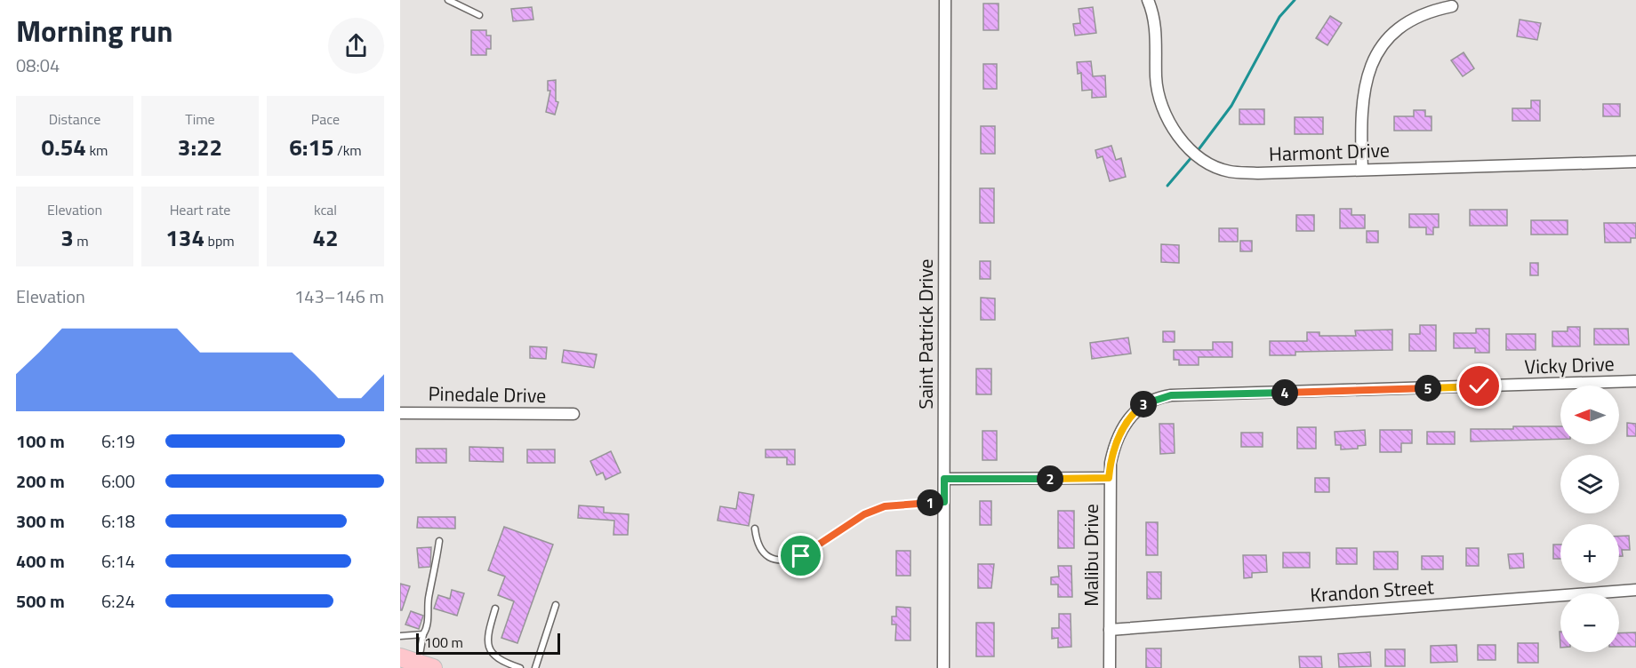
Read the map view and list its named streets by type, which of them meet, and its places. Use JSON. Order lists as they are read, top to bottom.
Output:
{
  "streets": {
    "street": [
      "Harmont Drive",
      "Saint Patrick Drive",
      "Vicky Drive",
      "Pinedale Drive",
      "Malibu Drive",
      "Krandon Street"
    ]
  },
  "crossings": [
    ["Saint Patrick Drive", "Malibu Drive"],
    ["Vicky Drive", "Malibu Drive"],
    ["Malibu Drive", "Krandon Street"]
  ],
  "scale_bar": "100 m",
  "north": "left",
  "page": {
    "heading": ["Morning run", "08:04"],
    "stats": [
      ["Distance", "0.54 km"],
      ["Time", "3:22"],
      ["Pace", "6:15 /km"],
      ["Elevation", "3 m"],
      ["Heart rate", "134 bpm"],
      ["kcal", "42"]
    ],
    "chart": ["Elevation", "143–146 m"],
    "pins": [
      "5",
      "4",
      "3",
      "2",
      "1"
    ],
    "map_buttons": ["+", "−"],
    "list": [
      {
        "name": "100 m",
        "note": "6:19"
      },
      {
        "name": "200 m",
        "note": "6:00"
      },
      {
        "name": "300 m",
        "note": "6:18"
      },
      {
        "name": "400 m",
        "note": "6:14"
      },
      {
        "name": "500 m",
        "note": "6:24"
      }
    ],
    "scale": "100 m"
  }
}
